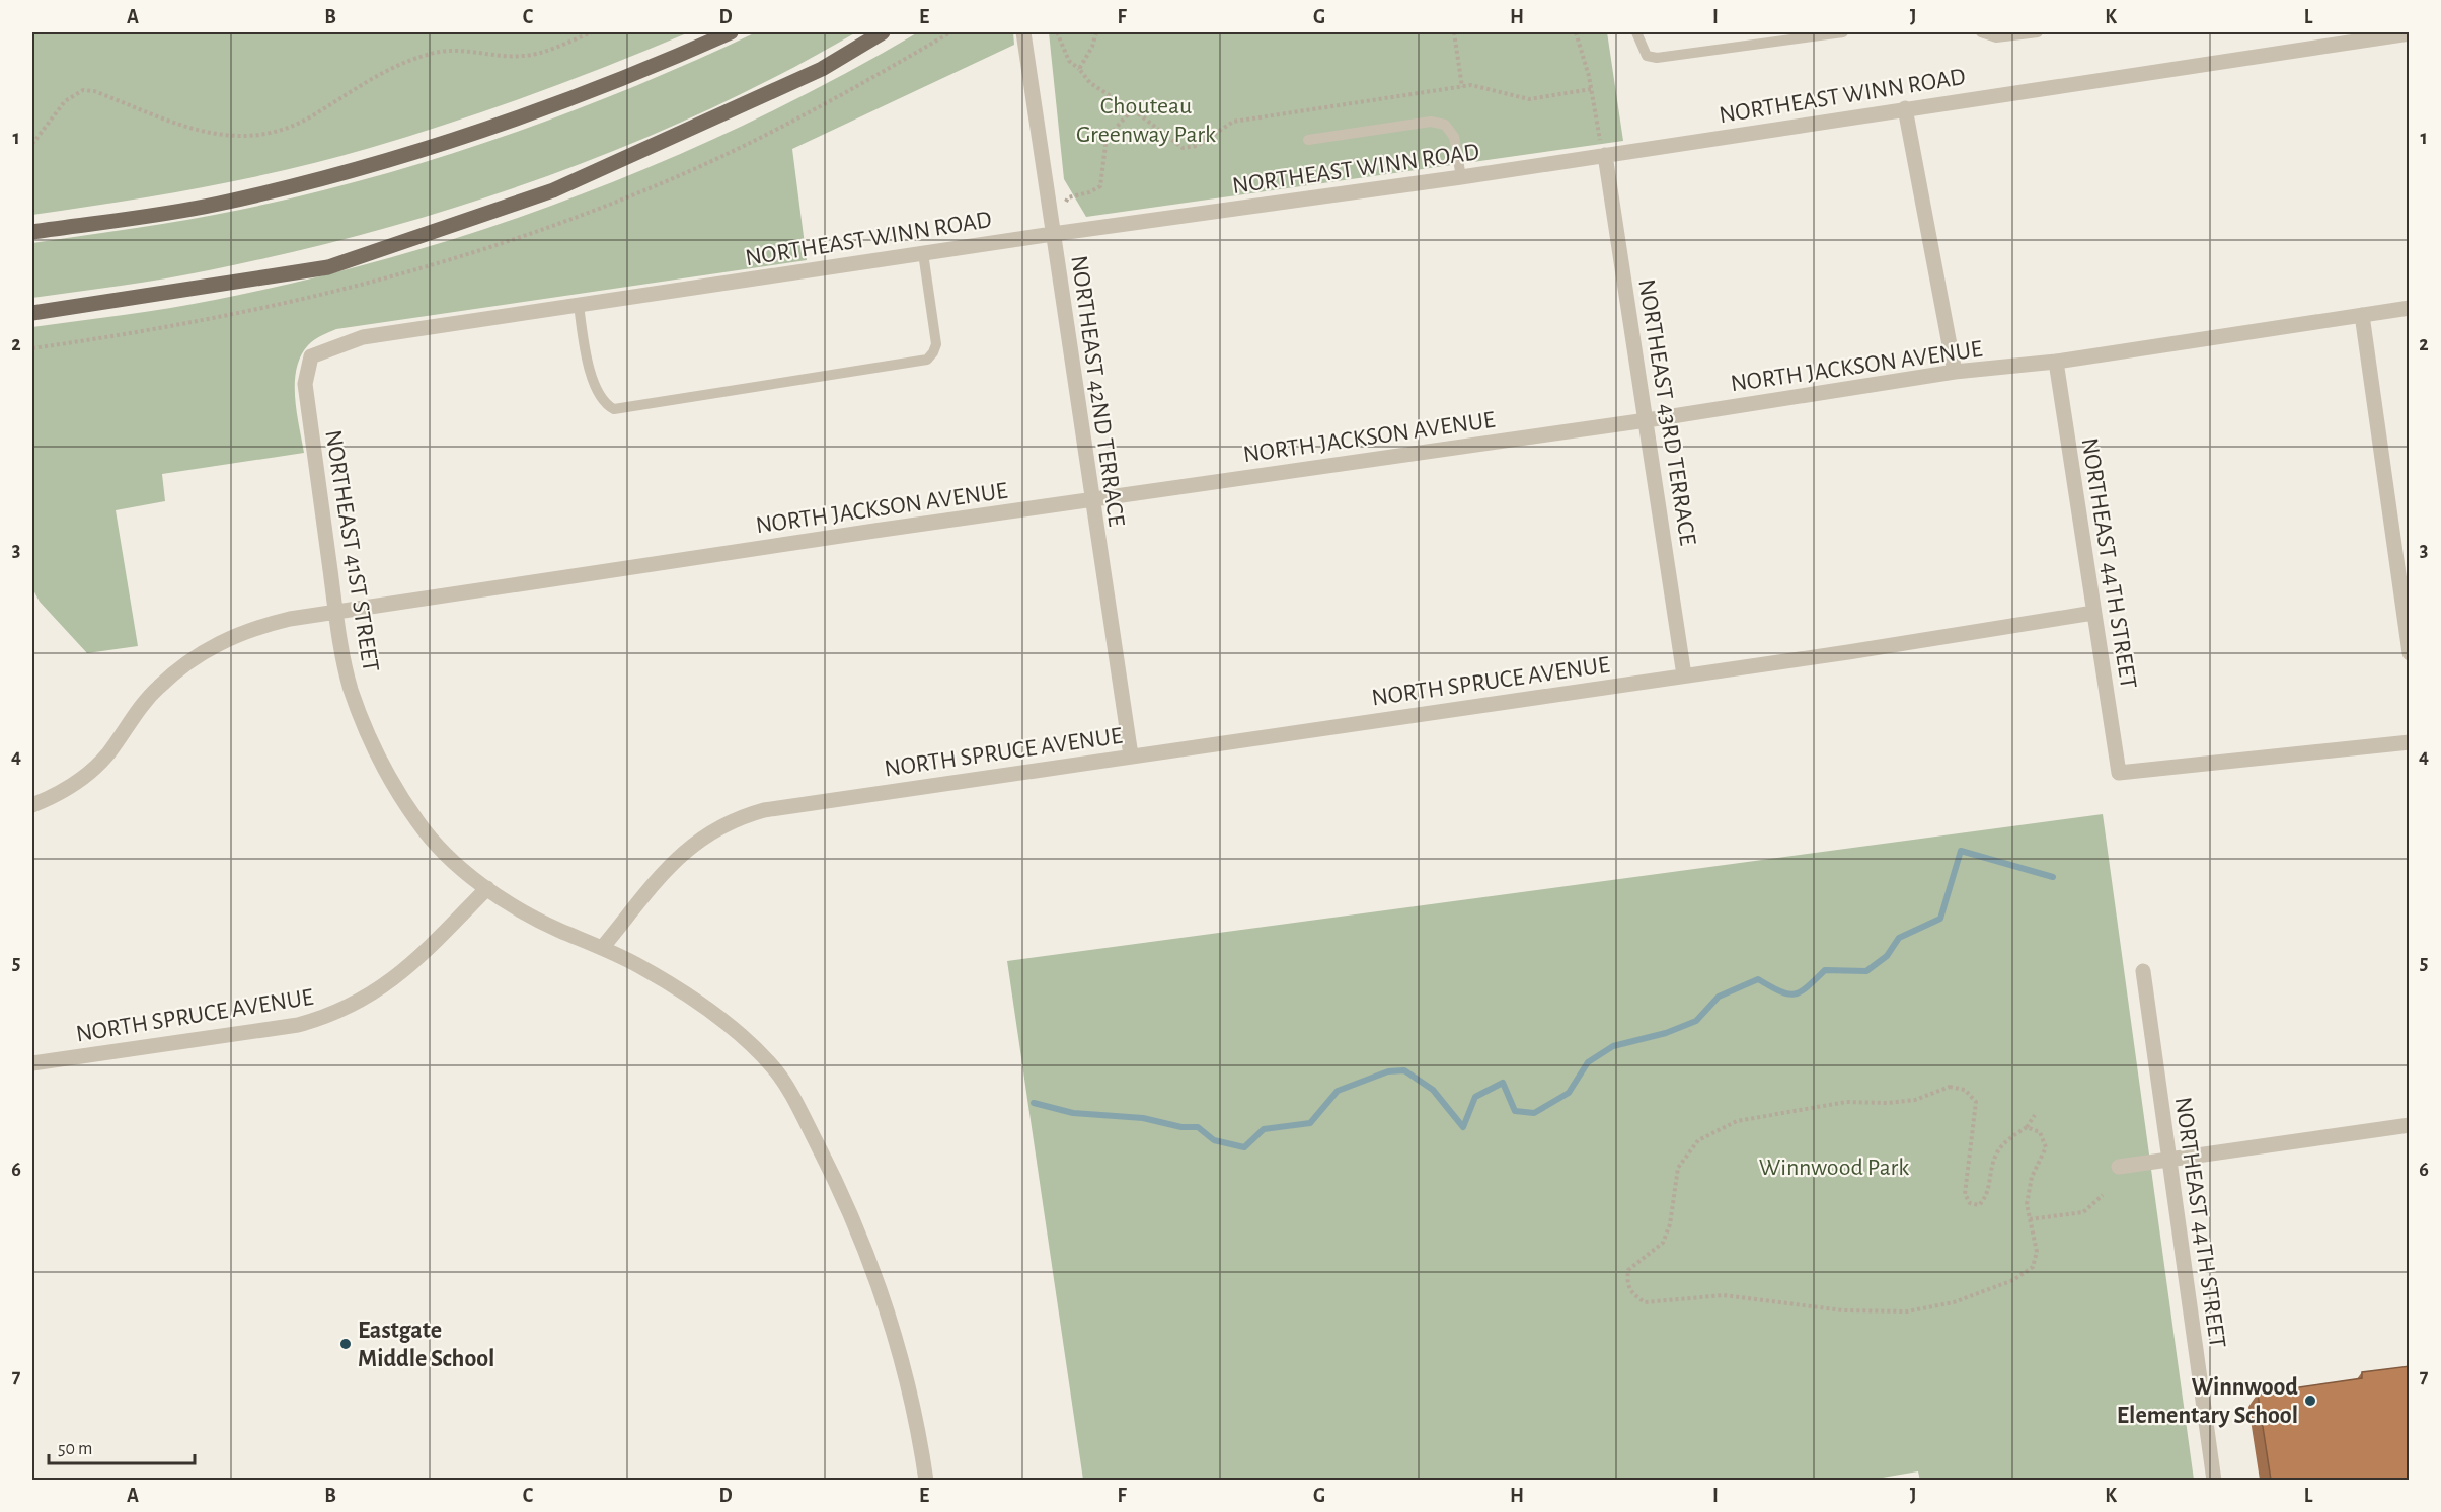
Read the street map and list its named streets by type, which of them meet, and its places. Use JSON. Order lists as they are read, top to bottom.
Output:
{
  "streets": {
    "street": [
      "NORTHEAST WINN ROAD",
      "NORTH JACKSON AVENUE",
      "NORTHEAST 42ND TERRACE",
      "NORTHEAST 43RD TERRACE",
      "NORTHEAST 41ST STREET",
      "NORTHEAST 44TH STREET",
      "NORTH SPRUCE AVENUE"
    ]
  },
  "crossings": [
    ["NORTHEAST WINN ROAD", "NORTHEAST 42ND TERRACE"],
    ["NORTHEAST WINN ROAD", "NORTHEAST 43RD TERRACE"],
    ["NORTHEAST WINN ROAD", "NORTHEAST 41ST STREET"],
    ["NORTH JACKSON AVENUE", "NORTHEAST 42ND TERRACE"],
    ["NORTH JACKSON AVENUE", "NORTHEAST 43RD TERRACE"],
    ["NORTH JACKSON AVENUE", "NORTHEAST 41ST STREET"],
    ["NORTH JACKSON AVENUE", "NORTHEAST 44TH STREET"],
    ["NORTHEAST 42ND TERRACE", "NORTH SPRUCE AVENUE"],
    ["NORTHEAST 43RD TERRACE", "NORTH SPRUCE AVENUE"],
    ["NORTHEAST 41ST STREET", "NORTH SPRUCE AVENUE"],
    ["NORTHEAST 44TH STREET", "NORTH SPRUCE AVENUE"]
  ],
  "parks": ["Chouteau Greenway Park", "Winnwood Park"],
  "places": ["Eastgate Middle School", "Winnwood Elementary School"],
  "scale_bar": "50 m",
  "grid": {
    "columns": [
      "A",
      "B",
      "C",
      "D",
      "E",
      "F",
      "G",
      "H",
      "I",
      "J",
      "K",
      "L"
    ],
    "rows": [
      "1",
      "2",
      "3",
      "4",
      "5",
      "6",
      "7"
    ]
  }
}
